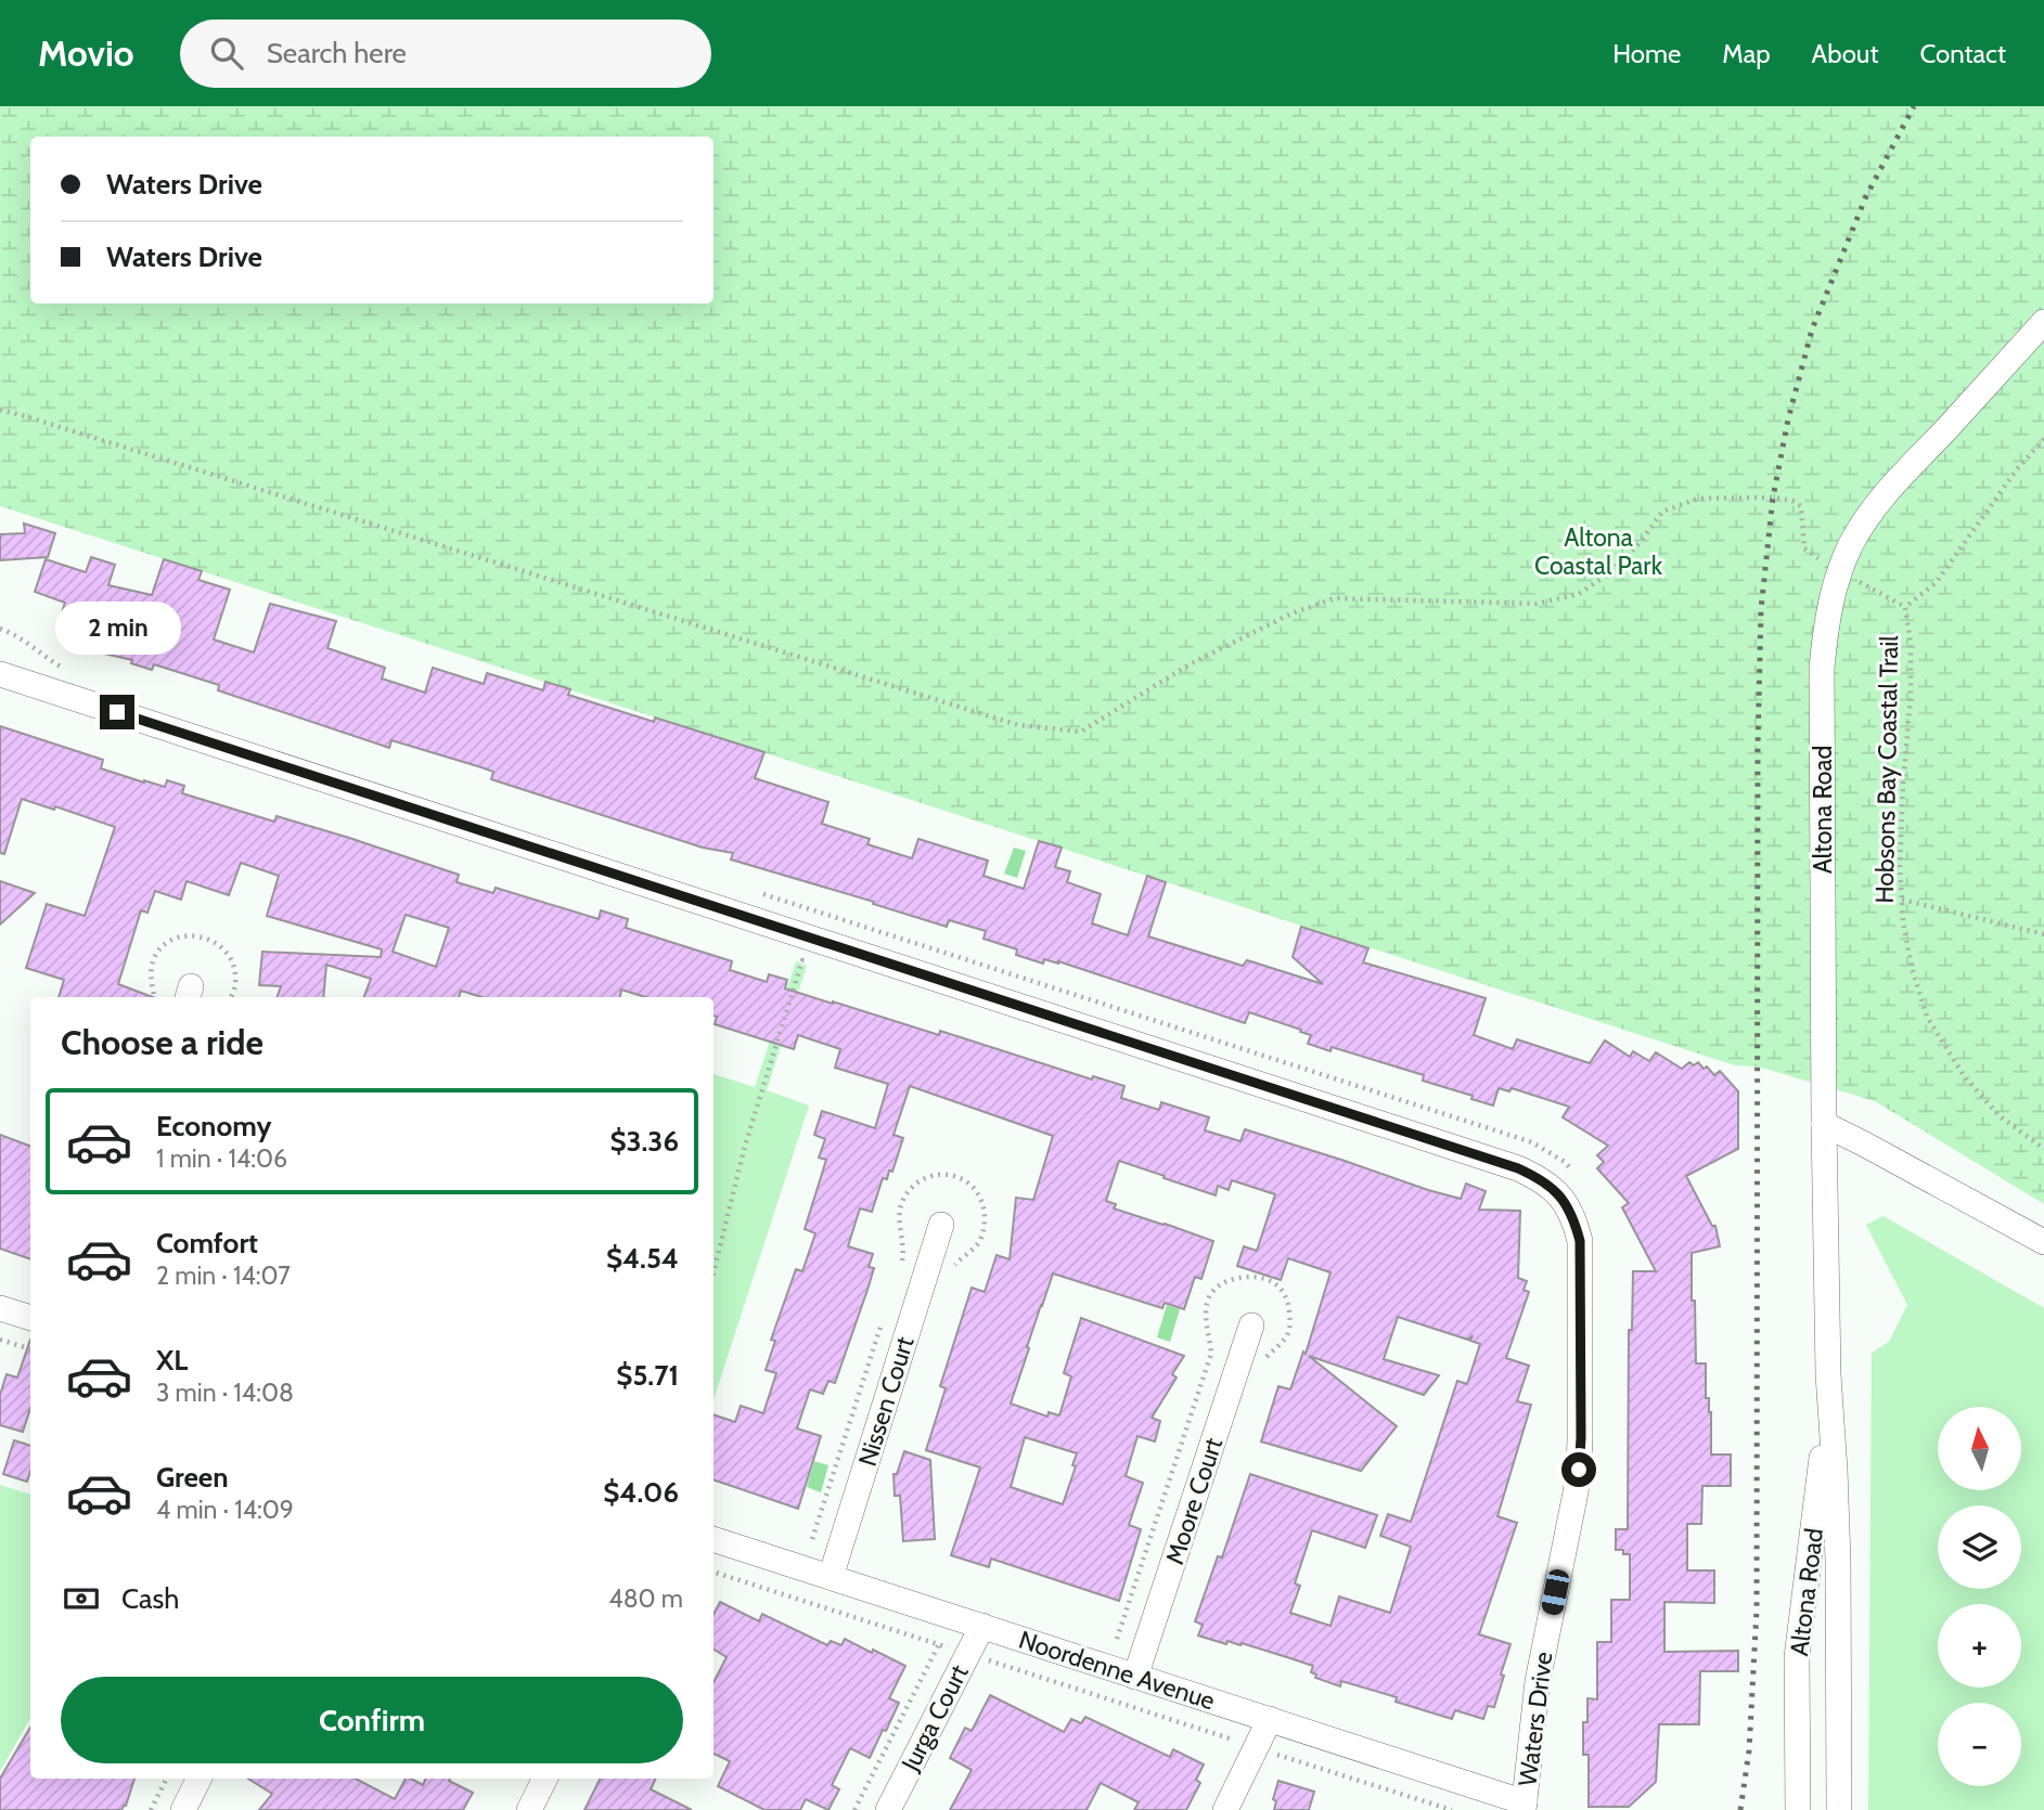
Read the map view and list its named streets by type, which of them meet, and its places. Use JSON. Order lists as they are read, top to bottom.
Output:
{
  "streets": {
    "street": [
      "Altona Road",
      "Nissen Court",
      "Moore Court",
      "Noordenne Avenue",
      "Jurga Court",
      "Waters Drive"
    ],
    "path": ["Hobsons Bay Coastal Trail"]
  },
  "crossings": [
    ["Nissen Court", "Noordenne Avenue"],
    ["Moore Court", "Noordenne Avenue"],
    ["Noordenne Avenue", "Jurga Court"],
    ["Noordenne Avenue", "Waters Drive"]
  ],
  "parks": ["Altona Coastal Park"],
  "north": "top",
  "page": {
    "header": "Movio",
    "search": "Search here",
    "nav": [
      "Home",
      "Map",
      "About",
      "Contact"
    ],
    "banner": ["Waters Drive", "Waters Drive"],
    "bubble": "2 min",
    "heading": "Choose a ride",
    "list": [
      {
        "name": "Economy",
        "note": "1 min · 14:06",
        "value": "$3.36"
      },
      {
        "name": "Comfort",
        "note": "2 min · 14:07",
        "value": "$4.54"
      },
      {
        "name": "XL",
        "note": "3 min · 14:08",
        "value": "$5.71"
      },
      {
        "name": "Green",
        "note": "4 min · 14:09",
        "value": "$4.06"
      }
    ],
    "map_buttons": ["+", "−"],
    "pay": ["Cash", "480 m"],
    "buttons": "Confirm"
  }
}
